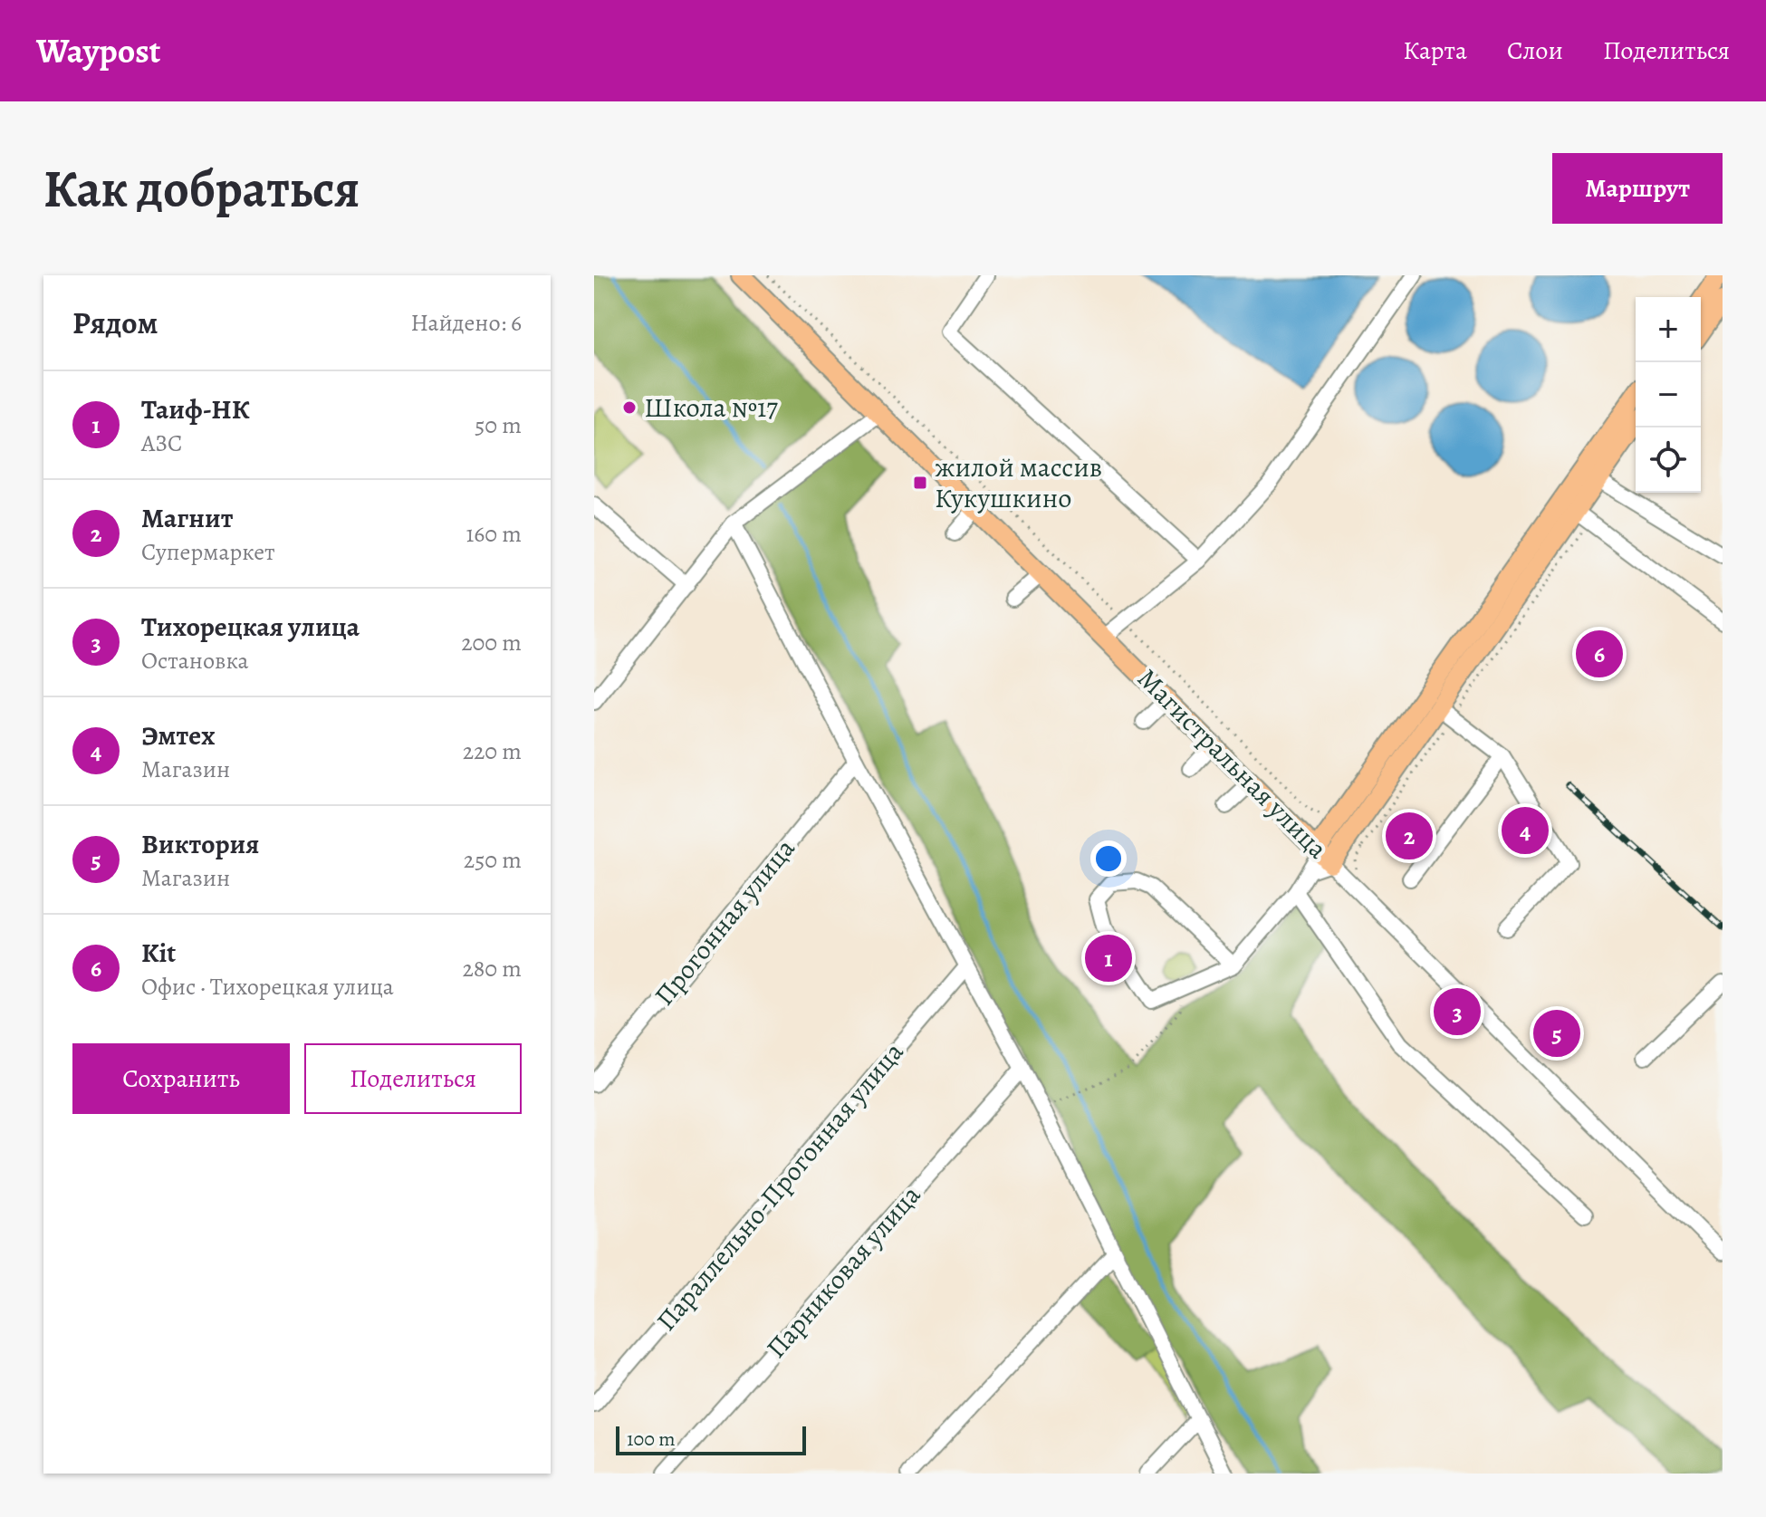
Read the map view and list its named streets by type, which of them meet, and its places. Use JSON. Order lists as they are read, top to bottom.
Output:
{
  "streets": {
    "main road": ["Магистральная улица"],
    "street": ["Прогонная улица", "Параллельно-Прогонная улица", "Парниковая улица"]
  },
  "places": {
    "other": ["Школа №17"],
    "transit": ["жилой массив Кукушкино"]
  },
  "scale_bar": "100 m",
  "page": {
    "header": "Waypost",
    "nav": ["Карта", "Слои", "Поделиться"],
    "buttons": [
      "Маршрут",
      ["Сохранить", "Поделиться"]
    ],
    "title": "Как добраться",
    "heading": ["Рядом", "Найдено: 6"],
    "map_buttons": ["+", "−"],
    "list": [
      {
        "mark": "1",
        "name": "Таиф-НК",
        "note": "АЗС",
        "value": "50 m"
      },
      {
        "mark": "2",
        "name": "Магнит",
        "note": "Супермаркет",
        "value": "160 m"
      },
      {
        "mark": "3",
        "name": "Тихорецкая улица",
        "note": "Остановка",
        "value": "200 m"
      },
      {
        "mark": "4",
        "name": "Эмтех",
        "note": "Магазин",
        "value": "220 m"
      },
      {
        "mark": "5",
        "name": "Виктория",
        "note": "Магазин",
        "value": "250 m"
      },
      {
        "mark": "6",
        "name": "Kit",
        "note": "Офис · Тихорецкая улица",
        "value": "280 m"
      }
    ],
    "pins": [
      "6",
      "4",
      "2",
      "1",
      "3",
      "5"
    ],
    "scale": "100 m"
  }
}
